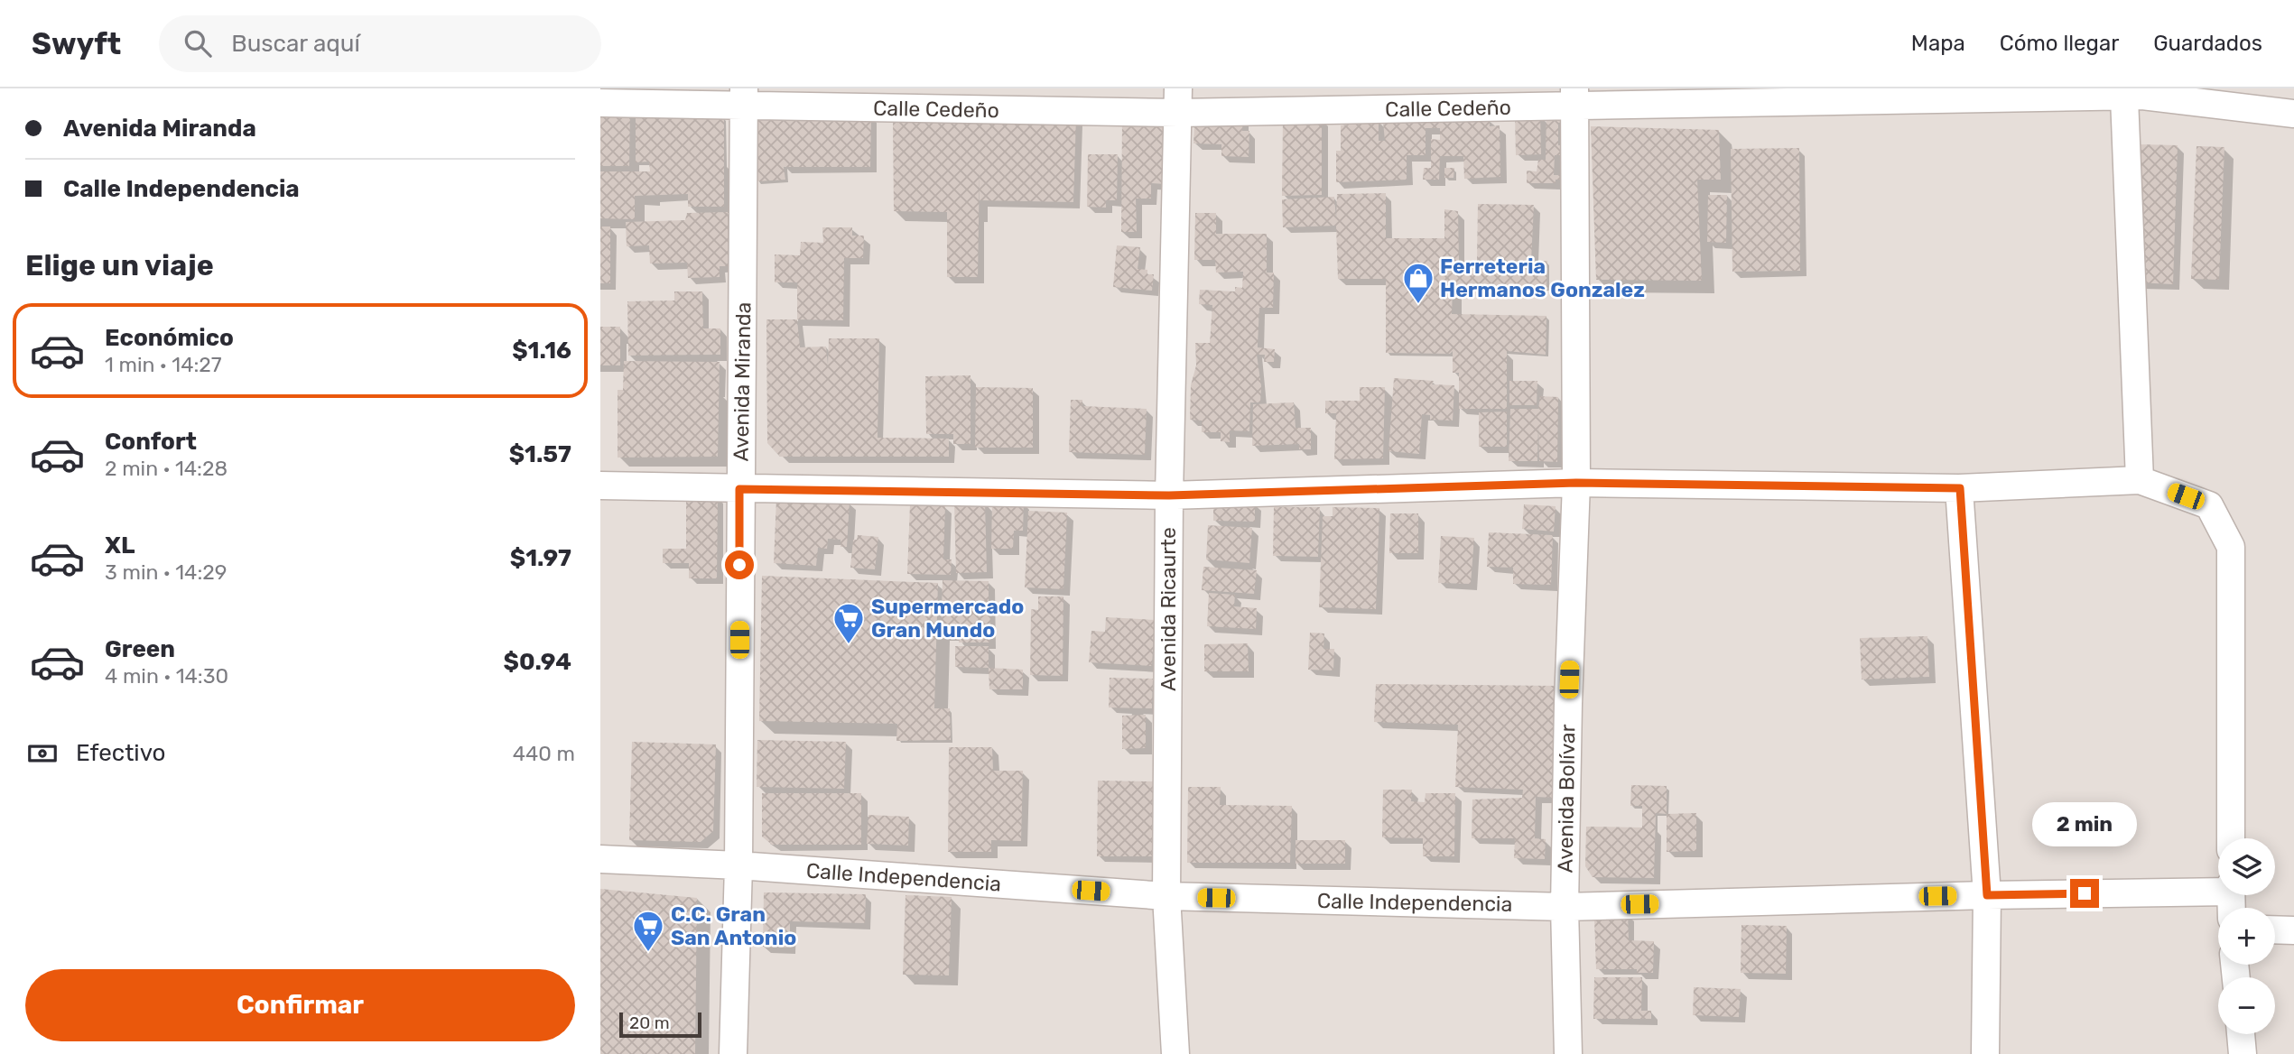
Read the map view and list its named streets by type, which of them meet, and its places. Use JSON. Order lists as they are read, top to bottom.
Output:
{
  "streets": {
    "street": [
      "Calle Cedeño",
      "Avenida Miranda",
      "Avenida Ricaurte",
      "Avenida Bolívar",
      "Calle Independencia"
    ]
  },
  "crossings": [
    ["Calle Cedeño", "Avenida Miranda"],
    ["Calle Cedeño", "Avenida Ricaurte"],
    ["Calle Cedeño", "Avenida Bolívar"],
    ["Avenida Miranda", "Calle Independencia"],
    ["Avenida Ricaurte", "Calle Independencia"],
    ["Avenida Bolívar", "Calle Independencia"]
  ],
  "places": {
    "shop": ["Ferreteria Hermanos Gonzalez"],
    "supermarket": ["Supermercado Gran Mundo", "C.C. Gran San Antonio"]
  },
  "scale_bar": "20 m",
  "page": {
    "header": "Swyft",
    "search": "Buscar aquí",
    "nav": ["Mapa", "Cómo llegar", "Guardados"],
    "banner": ["Avenida Miranda", "Calle Independencia"],
    "heading": "Elige un viaje",
    "list": [
      {
        "name": "Económico",
        "note": "1 min · 14:27",
        "value": "$1.16"
      },
      {
        "name": "Confort",
        "note": "2 min · 14:28",
        "value": "$1.57"
      },
      {
        "name": "XL",
        "note": "3 min · 14:29",
        "value": "$1.97"
      },
      {
        "name": "Green",
        "note": "4 min · 14:30",
        "value": "$0.94"
      }
    ],
    "pay": ["Efectivo", "440 m"],
    "bubble": "2 min",
    "map_buttons": ["+", "−"],
    "buttons": "Confirmar",
    "scale": "20 m"
  }
}
